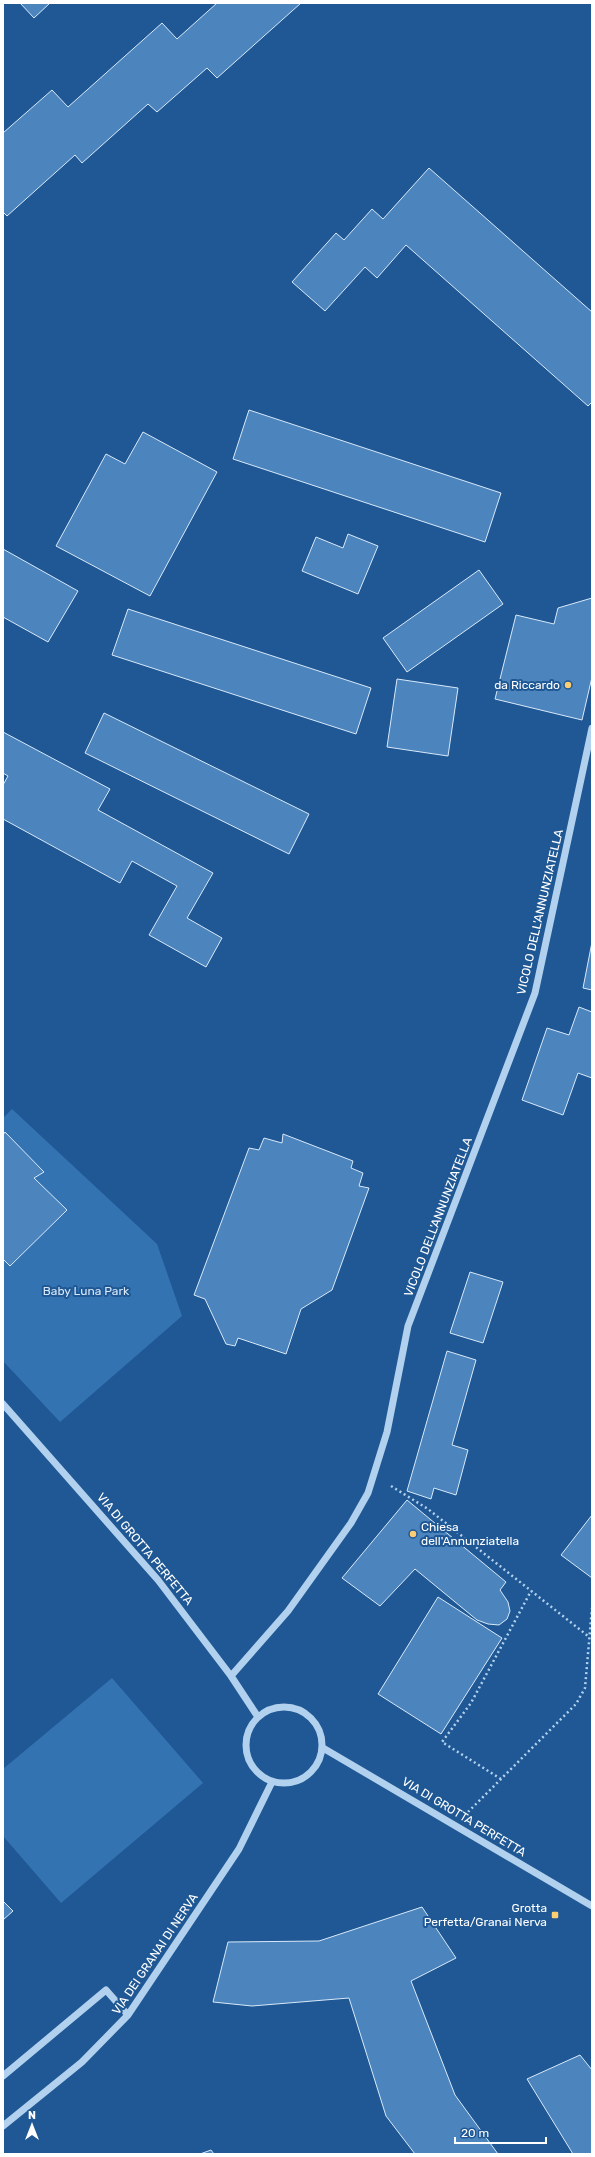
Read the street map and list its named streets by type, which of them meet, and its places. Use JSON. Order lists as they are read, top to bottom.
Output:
{
  "streets": {
    "street": ["VICOLO DELL'ANNUNZIATELLA", "VIA DI GROTTA PERFETTA", "VIA DEI GRANAI DI NERVA"]
  },
  "crossings": [
    ["VICOLO DELL'ANNUNZIATELLA", "VIA DI GROTTA PERFETTA"],
    ["VIA DI GROTTA PERFETTA", "VIA DEI GRANAI DI NERVA"]
  ],
  "parks": ["Baby Luna Park"],
  "places": {
    "other": ["da Riccardo", "Chiesa dell'Annunziatella"],
    "transit": ["Grotta Perfetta/Granai Nerva"]
  },
  "scale_bar": "20 m",
  "north": "top"
}
